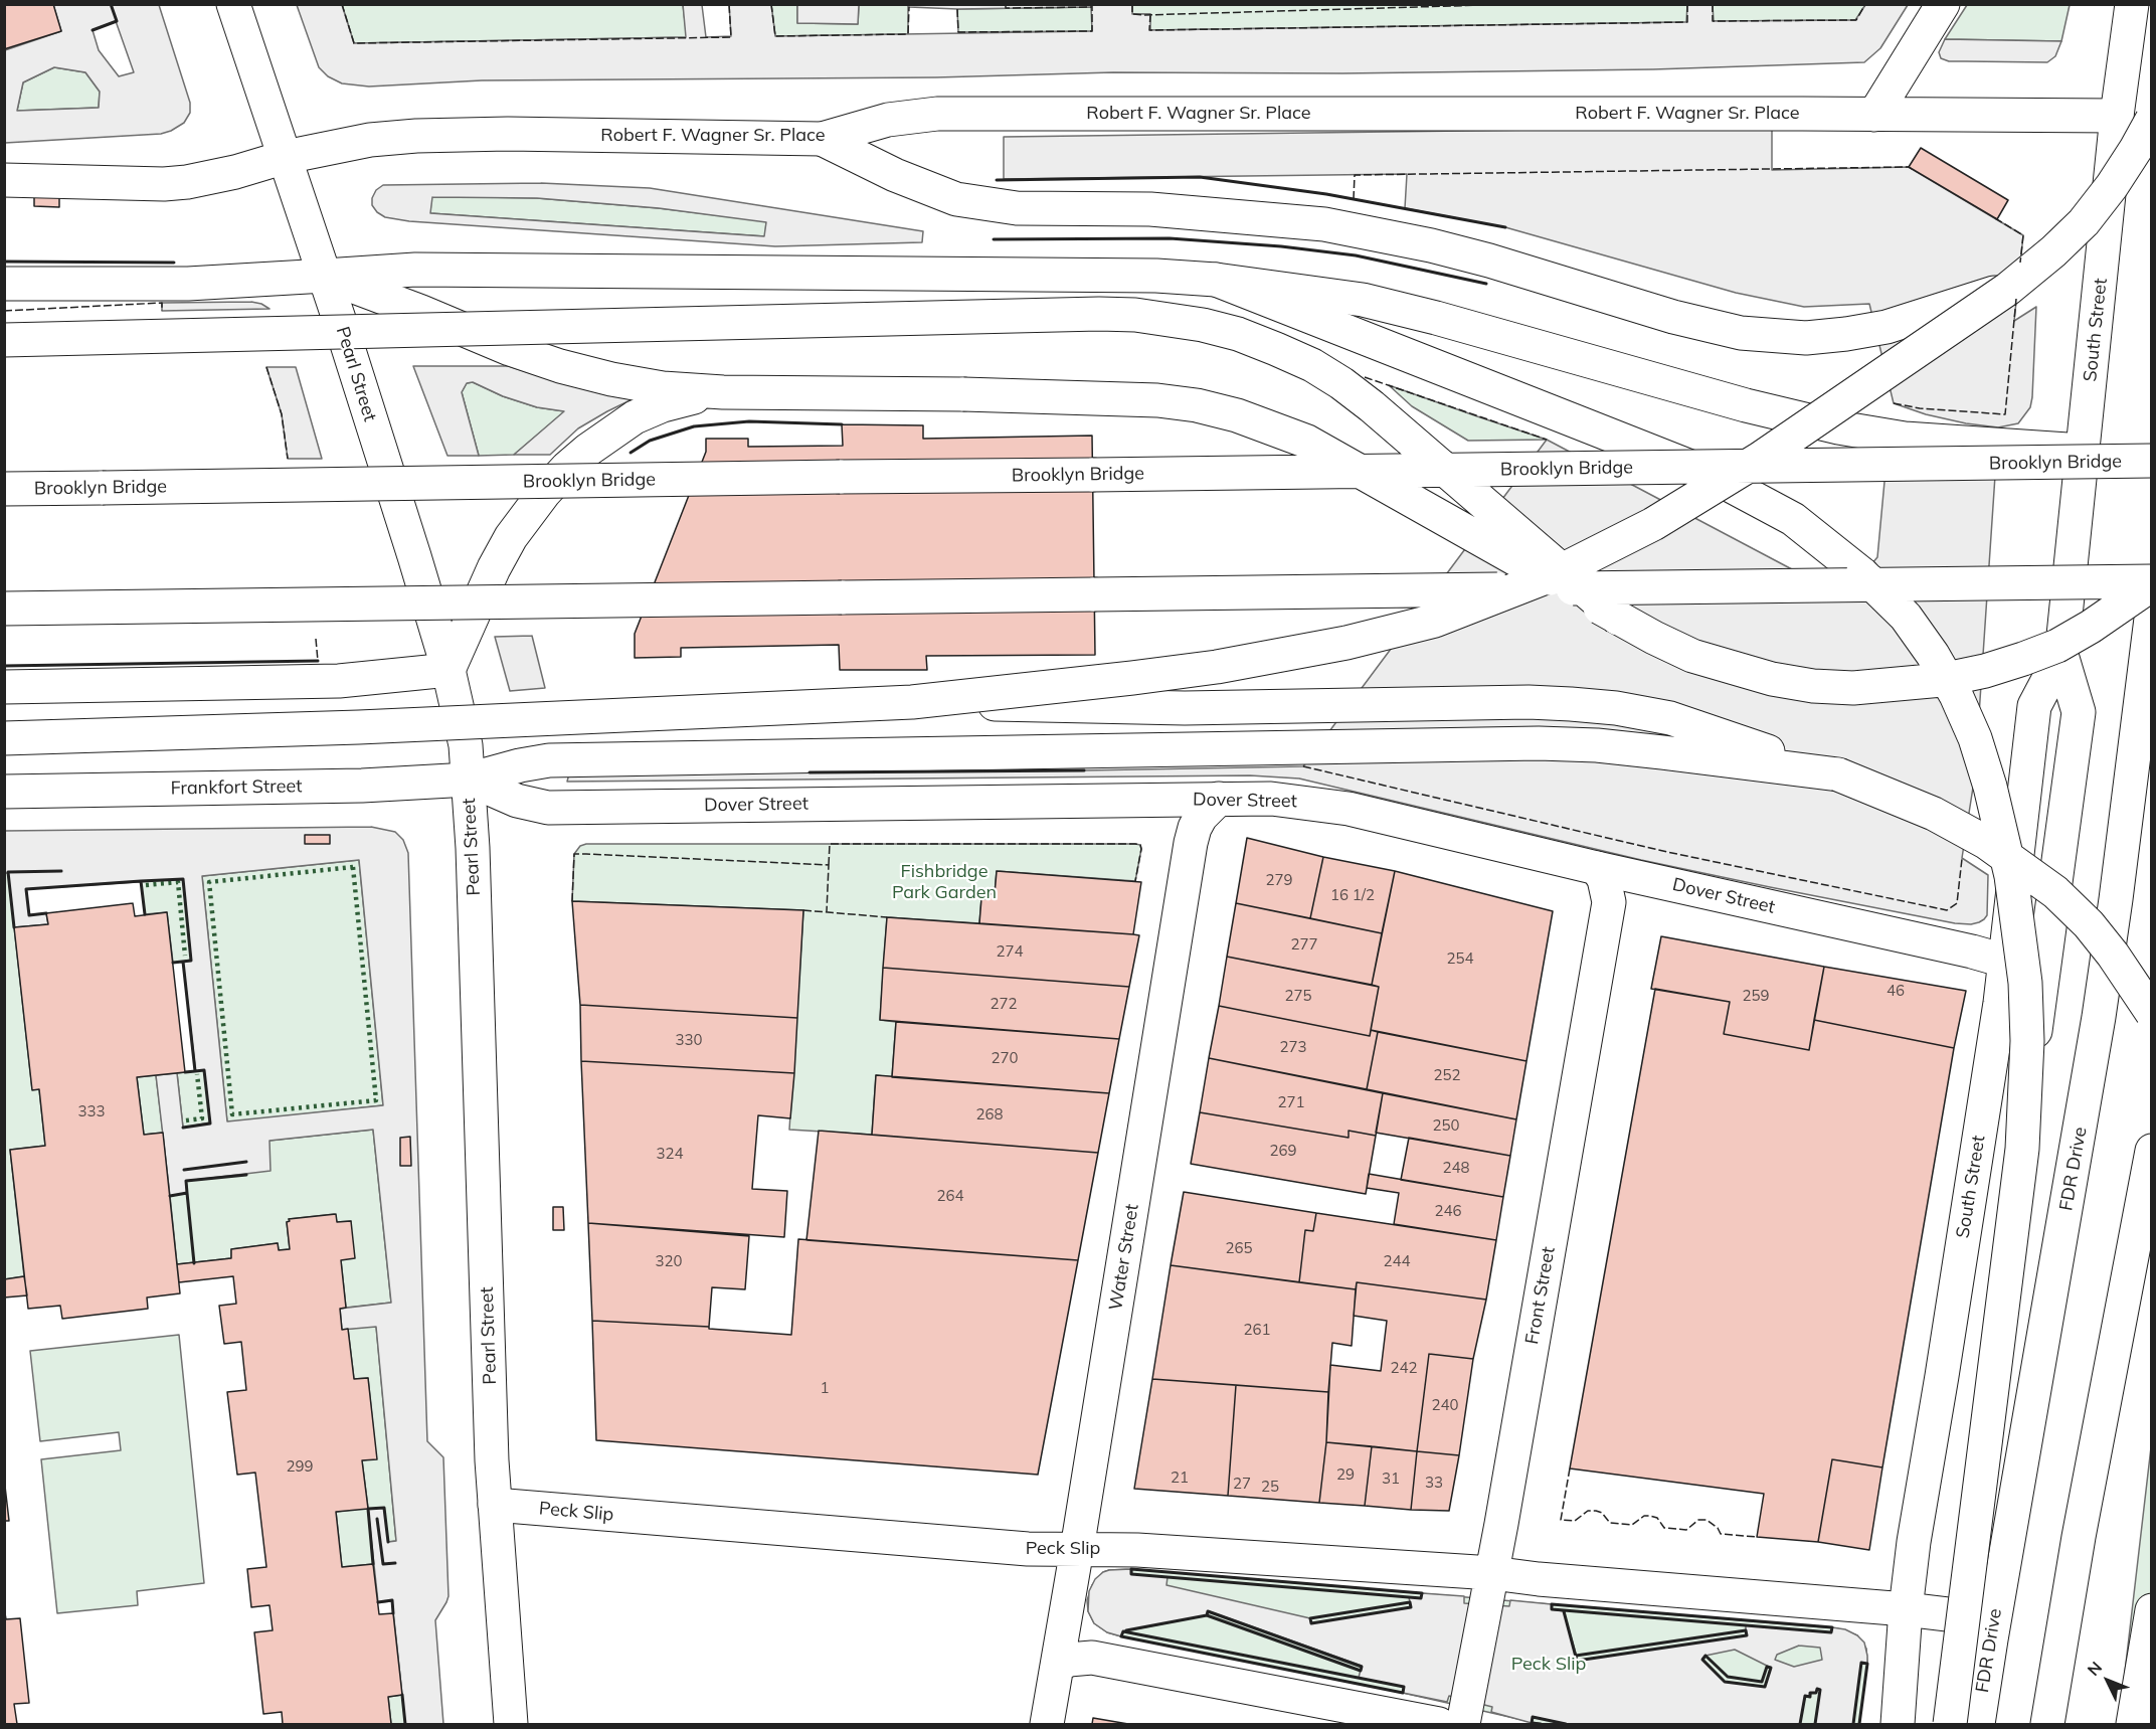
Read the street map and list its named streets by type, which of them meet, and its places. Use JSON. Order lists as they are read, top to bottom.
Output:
{
  "streets": {
    "main road": [
      "Robert F. Wagner Sr. Place",
      "South Street",
      "Pearl Street",
      "Brooklyn Bridge",
      "Frankfort Street",
      "Dover Street",
      "FDR Drive",
      "Water Street",
      "Front Street",
      "Peck Slip"
    ]
  },
  "crossings": [
    ["Robert F. Wagner Sr. Place", "South Street"],
    ["Robert F. Wagner Sr. Place", "Pearl Street"],
    ["South Street", "Dover Street"],
    ["South Street", "Peck Slip"],
    ["Pearl Street", "Frankfort Street"],
    ["Pearl Street", "Dover Street"],
    ["Pearl Street", "Peck Slip"],
    ["Frankfort Street", "Dover Street"],
    ["Dover Street", "Water Street"],
    ["Dover Street", "Front Street"],
    ["Water Street", "Peck Slip"],
    ["Front Street", "Peck Slip"]
  ],
  "parks": ["Fishbridge Park Garden", "Peck Slip"],
  "house_numbers": [
    "279",
    "16 1/2",
    "277",
    "274",
    "254",
    "46",
    "275",
    "259",
    "272",
    "330",
    "273",
    "270",
    "252",
    "271",
    "333",
    "268",
    "250",
    "269",
    "324",
    "248",
    "264",
    "246",
    "265",
    "320",
    "244",
    "261",
    "242",
    "1",
    "240",
    "299",
    "29",
    "21",
    "31",
    "33",
    "27",
    "25"
  ],
  "north": "top left"
}
